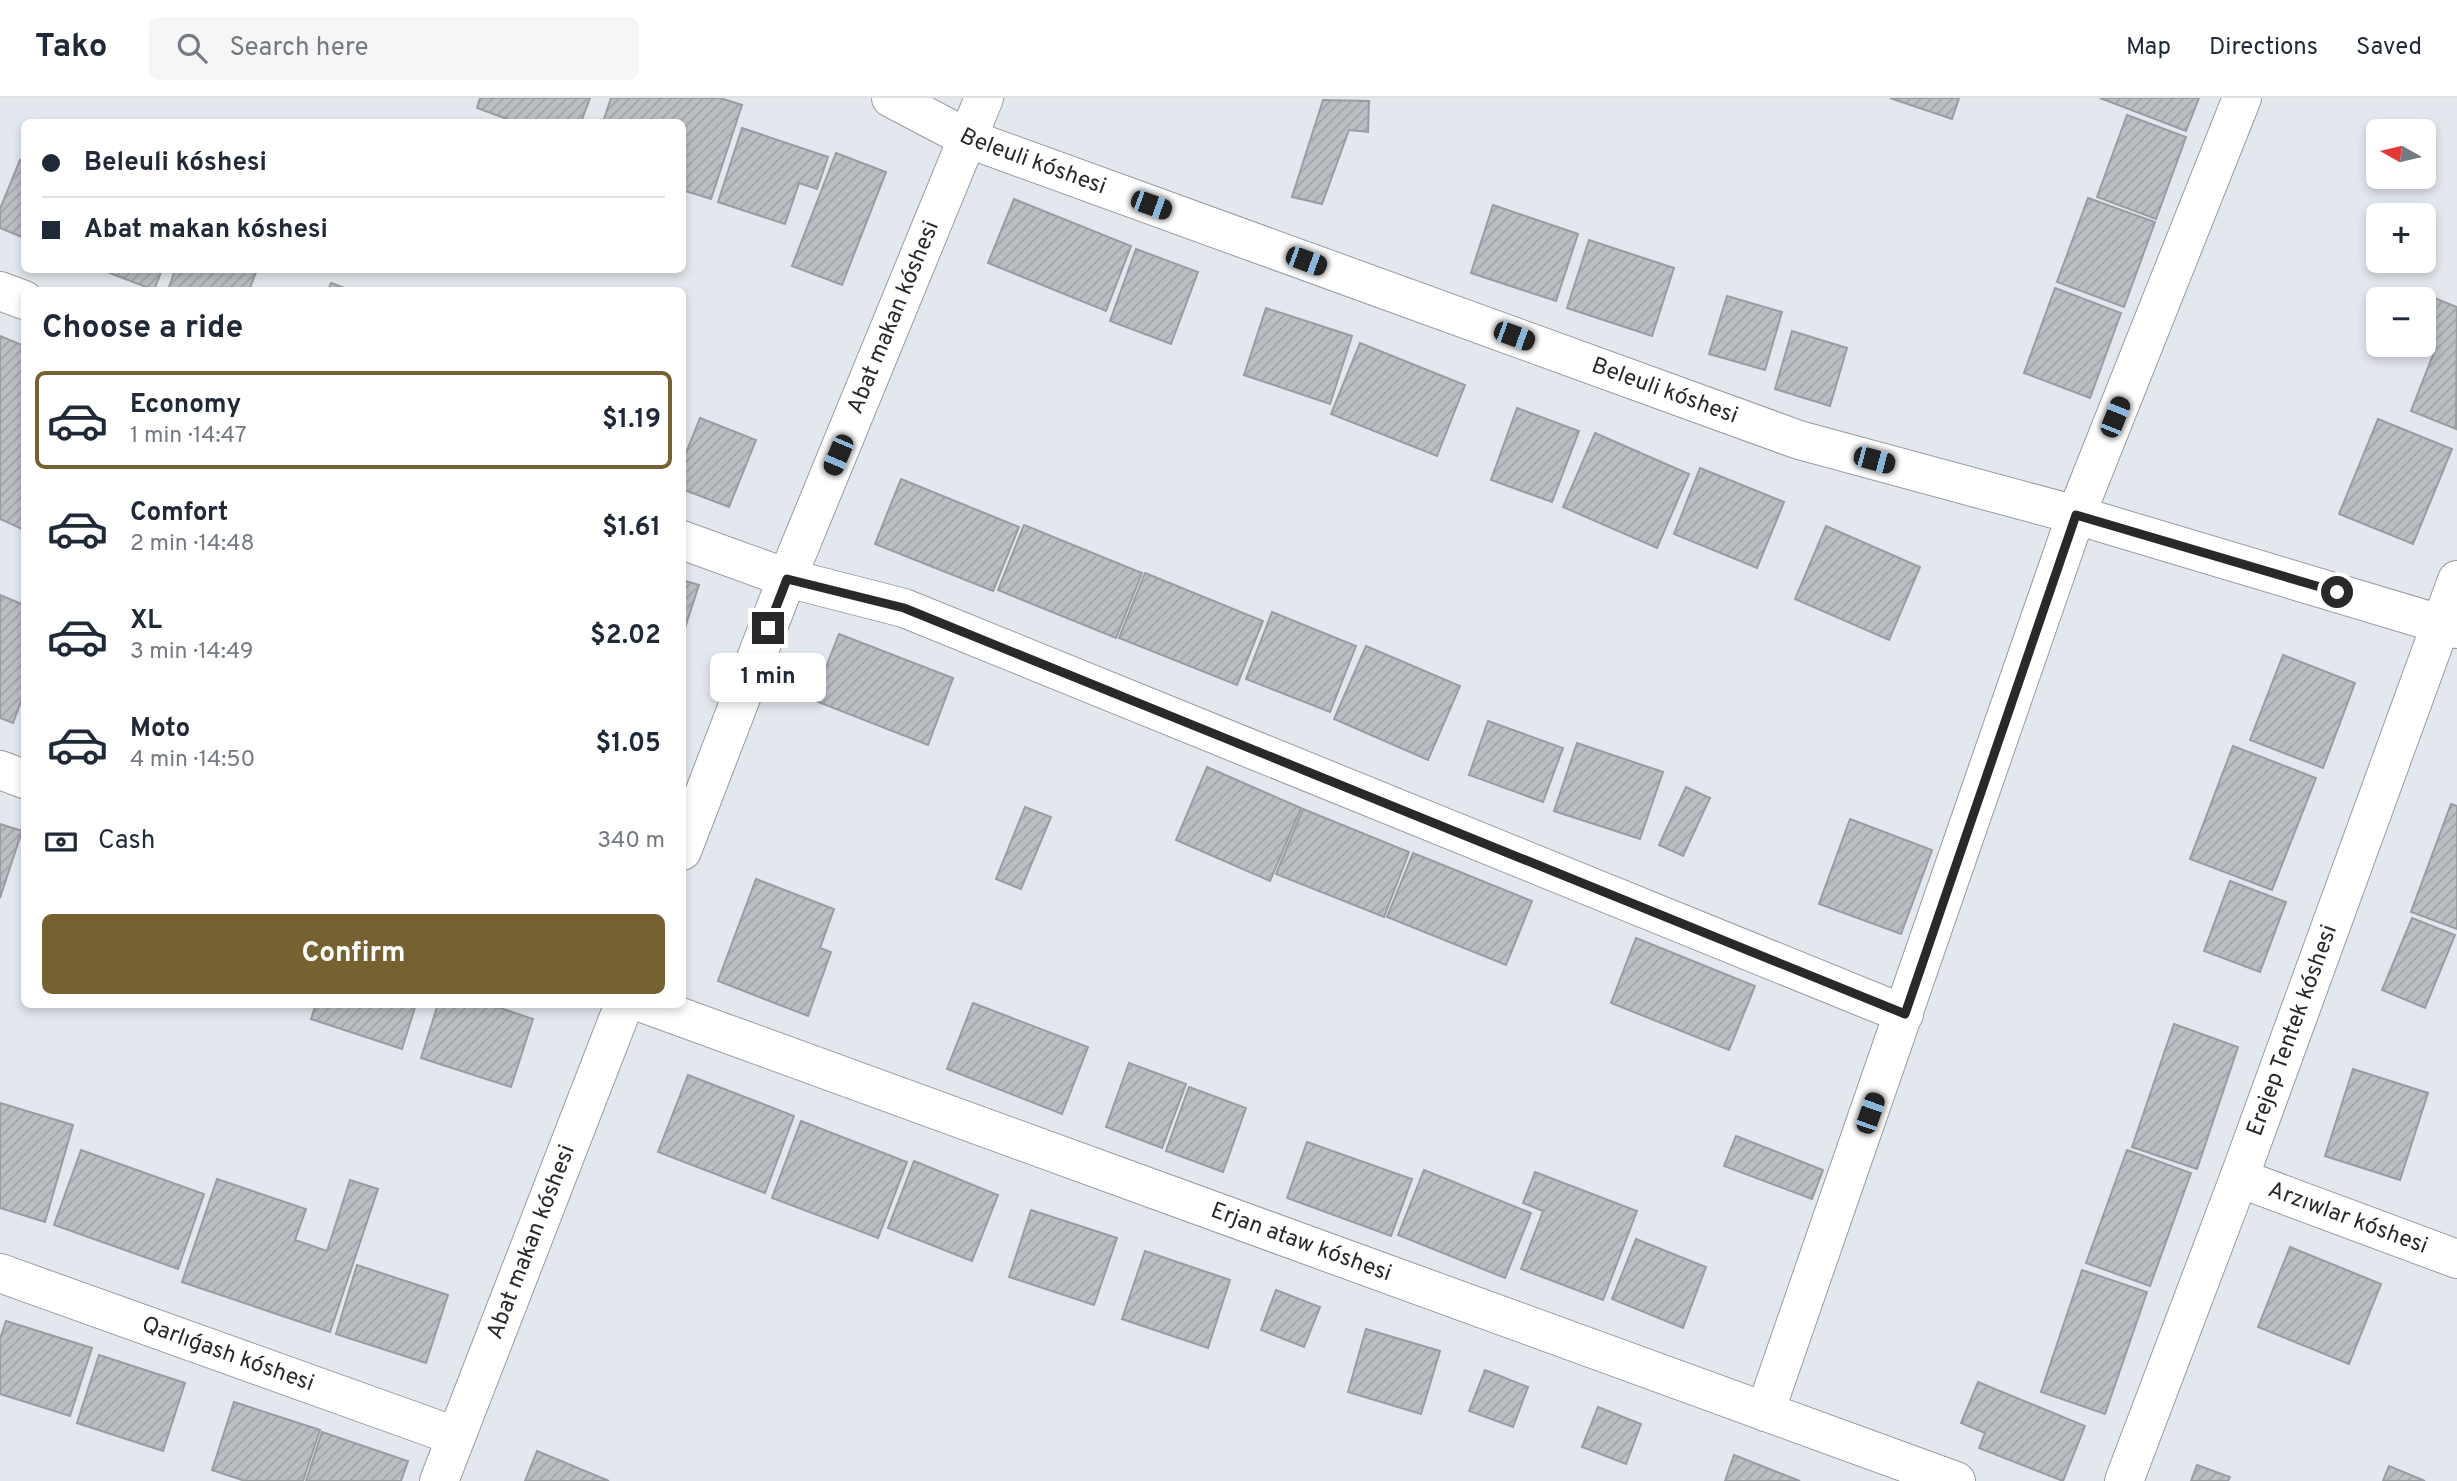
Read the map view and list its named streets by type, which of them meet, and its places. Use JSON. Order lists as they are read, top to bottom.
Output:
{
  "streets": {
    "street": [
      "Beleuli kóshesi",
      "Abat makan kóshesi",
      "Erejep Tentek kóshesi",
      "Arzıwlar kóshesi",
      "Erjan ataw kóshesi",
      "Qarlıǵash kóshesi"
    ]
  },
  "crossings": [
    ["Beleuli kóshesi", "Abat makan kóshesi"],
    ["Beleuli kóshesi", "Erejep Tentek kóshesi"],
    ["Abat makan kóshesi", "Qarlıǵash kóshesi"],
    ["Erejep Tentek kóshesi", "Arzıwlar kóshesi"]
  ],
  "north": "left",
  "page": {
    "header": "Tako",
    "search": "Search here",
    "nav": ["Map", "Directions", "Saved"],
    "map_buttons": ["+", "−"],
    "banner": ["Beleuli kóshesi", "Abat makan kóshesi"],
    "heading": "Choose a ride",
    "list": [
      {
        "name": "Economy",
        "note": "1 min · 14:47",
        "value": "$1.19"
      },
      {
        "name": "Comfort",
        "note": "2 min · 14:48",
        "value": "$1.61"
      },
      {
        "name": "XL",
        "note": "3 min · 14:49",
        "value": "$2.02"
      },
      {
        "name": "Moto",
        "note": "4 min · 14:50",
        "value": "$1.05"
      }
    ],
    "bubble": "1 min",
    "pay": ["Cash", "340 m"],
    "buttons": "Confirm"
  }
}
